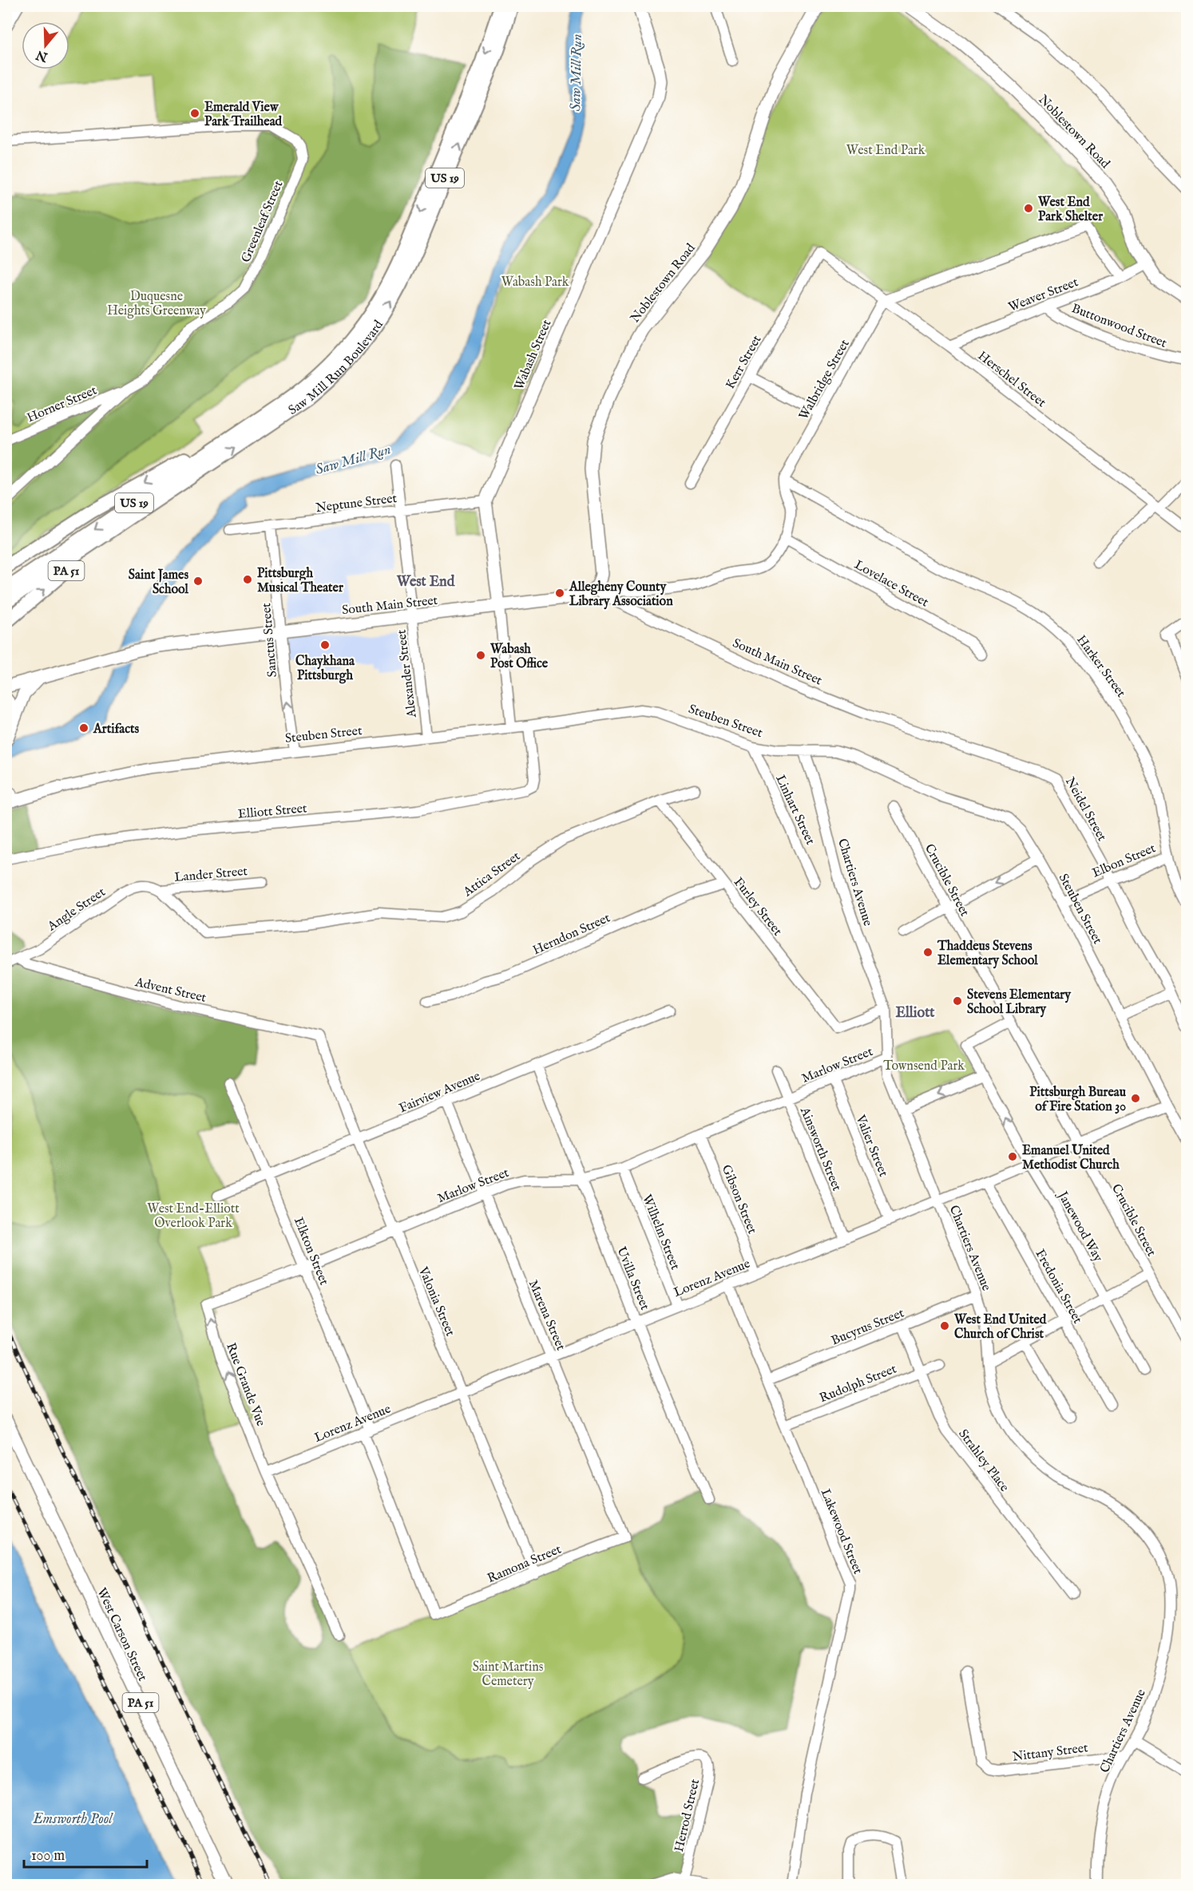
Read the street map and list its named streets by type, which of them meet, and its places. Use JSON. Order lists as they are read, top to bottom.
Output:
{
  "streets": {
    "highway": ["US 19", "Saw Mill Run Boulevard", "PA 51"],
    "main road": [
      "Noblestown Road",
      "Wabash Street",
      "South Main Street",
      "Steuben Street",
      "West Carson Street"
    ],
    "street": [
      "Greenleaf Street",
      "Weaver Street",
      "Buttonwood Street",
      "Kerr Street",
      "Herschel Street",
      "Walbridge Street",
      "Horner Street",
      "Neptune Street",
      "Lovelace Street",
      "Sanctus Street",
      "Harker Street",
      "Alexander Street",
      "Neidel Street",
      "Linhart Street",
      "Elliott Street",
      "Elbon Street",
      "Lander Street",
      "Attica Street",
      "Crucible Street",
      "Chartiers Avenue",
      "Furley Street",
      "Angle Street",
      "Herndon Street",
      "Advent Street",
      "Marlow Street",
      "Fairview Avenue",
      "Valier Street",
      "Ainsworth Street",
      "Gibson Street",
      "Janewood Way",
      "Wilhelm Street",
      "Elkton Street",
      "Lorenz Avenue",
      "Uvilla Street",
      "Fredonia Street",
      "Valonia Street",
      "Marena Street",
      "Bucyrus Street",
      "Rudolph Street",
      "Rue Grande Vue",
      "Strahley Place",
      "Lakewood Street",
      "Ramona Street",
      "Nittany Street",
      "Herrod Street"
    ]
  },
  "crossings": [
    ["Noblestown Road", "Weaver Street"],
    ["Noblestown Road", "South Main Street"],
    ["Greenleaf Street", "Horner Street"],
    ["Weaver Street", "Buttonwood Street"],
    ["Weaver Street", "Herschel Street"],
    ["Wabash Street", "Neptune Street"],
    ["Kerr Street", "Herschel Street"],
    ["Saw Mill Run Boulevard", "PA 51"],
    ["Herschel Street", "Walbridge Street"],
    ["Walbridge Street", "Harker Street"],
    ["Neptune Street", "Sanctus Street"],
    ["Neptune Street", "Alexander Street"],
    ["South Main Street", "Sanctus Street"],
    ["South Main Street", "Alexander Street"],
    ["South Main Street", "Neidel Street"],
    ["Sanctus Street", "Steuben Street"],
    ["Harker Street", "Elbon Street"],
    ["Alexander Street", "Steuben Street"],
    ["Steuben Street", "Linhart Street"],
    ["Steuben Street", "Elliott Street"],
    ["Steuben Street", "Elbon Street"],
    ["Steuben Street", "Chartiers Avenue"],
    ["Steuben Street", "Lorenz Avenue"],
    ["Neidel Street", "Elbon Street"],
    ["Lander Street", "Attica Street"],
    ["Lander Street", "Angle Street"],
    ["Attica Street", "Furley Street"],
    ["Attica Street", "Angle Street"],
    ["Crucible Street", "Janewood Way"],
    ["Crucible Street", "Lorenz Avenue"],
    ["Chartiers Avenue", "Furley Street"],
    ["Chartiers Avenue", "Marlow Street"],
    ["Chartiers Avenue", "Lorenz Avenue"],
    ["Chartiers Avenue", "Bucyrus Street"],
    ["Chartiers Avenue", "Nittany Street"],
    ["Furley Street", "Herndon Street"],
    ["Angle Street", "Advent Street"],
    ["Advent Street", "Valonia Street"],
    ["Marlow Street", "Valier Street"],
    ["Marlow Street", "Ainsworth Street"],
    ["Marlow Street", "Gibson Street"],
    ["Marlow Street", "Wilhelm Street"],
    ["Marlow Street", "Elkton Street"],
    ["Marlow Street", "Uvilla Street"],
    ["Marlow Street", "Valonia Street"],
    ["Marlow Street", "Marena Street"],
    ["Marlow Street", "Rue Grande Vue"],
    ["Fairview Avenue", "Elkton Street"],
    ["Fairview Avenue", "Uvilla Street"],
    ["Fairview Avenue", "Valonia Street"],
    ["Fairview Avenue", "Marena Street"],
    ["Valier Street", "Lorenz Avenue"],
    ["Ainsworth Street", "Lorenz Avenue"],
    ["Gibson Street", "Lorenz Avenue"],
    ["Janewood Way", "Lorenz Avenue"],
    ["Wilhelm Street", "Lorenz Avenue"],
    ["Elkton Street", "Lorenz Avenue"],
    ["Elkton Street", "Ramona Street"],
    ["Lorenz Avenue", "Uvilla Street"],
    ["Lorenz Avenue", "Fredonia Street"],
    ["Lorenz Avenue", "Valonia Street"],
    ["Lorenz Avenue", "Marena Street"],
    ["Lorenz Avenue", "Rue Grande Vue"],
    ["Lorenz Avenue", "Lakewood Street"],
    ["Valonia Street", "Ramona Street"],
    ["Marena Street", "Ramona Street"],
    ["Bucyrus Street", "Strahley Place"],
    ["Bucyrus Street", "Lakewood Street"],
    ["Rudolph Street", "Strahley Place"],
    ["Rudolph Street", "Lakewood Street"]
  ],
  "one_way": ["Sanctus Street", "Rue Grande Vue"],
  "districts": ["West End", "Elliott"],
  "water": ["Saw Mill Run", "Emsworth Pool"],
  "parks": [
    "West End Park",
    "Wabash Park",
    "Duquesne Heights Greenway",
    "Townsend Park",
    "West End-Elliott Overlook Park",
    "Saint Martins Cemetery"
  ],
  "places": [
    "Emerald View Park Trailhead",
    "West End Park Shelter",
    "Pittsburgh Musical Theater",
    "Saint James School",
    "Allegheny County Library Association",
    "Chaykhana Pittsburgh",
    "Wabash Post Office",
    "Artifacts",
    "Thaddeus Stevens Elementary School",
    "Stevens Elementary School Library",
    "Pittsburgh Bureau of Fire Station 30",
    "Emanuel United Methodist Church",
    "West End United Church of Christ"
  ],
  "scale_bar": "100 m",
  "north": "bottom"
}
